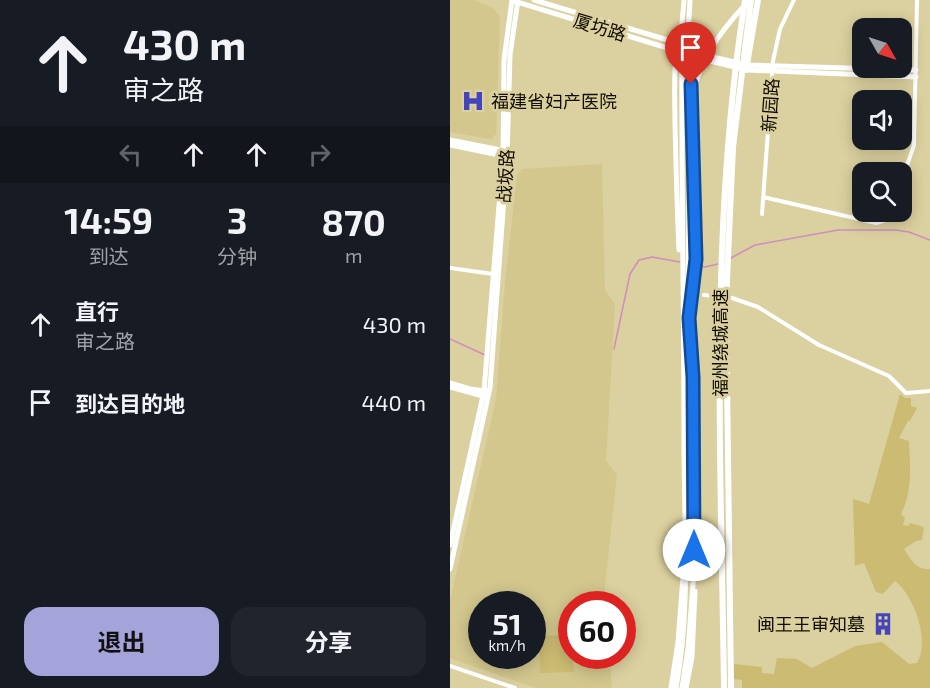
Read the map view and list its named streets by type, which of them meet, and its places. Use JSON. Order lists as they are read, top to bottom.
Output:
{
  "streets": {
    "highway": ["福州绕城高速"],
    "main road": ["厦坊路", "战坂路"],
    "street": ["新园路"]
  },
  "crossings": [
    ["厦坊路", "新园路"],
    ["厦坊路", "战坂路"]
  ],
  "places": {
    "hospital": ["福建省妇产医院"],
    "building": ["闽王王审知墓"]
  },
  "north": "bottom right",
  "page": {
    "turn": ["430 m", "审之路"],
    "eta": [
      "14:59",
      "到达",
      "3",
      "分钟",
      "870",
      "m"
    ],
    "list": [
      {
        "name": "直行",
        "note": "审之路",
        "value": "430 m"
      },
      {
        "name": "到达目的地",
        "value": "440 m"
      }
    ],
    "speed": "51 km/h",
    "limit": "60",
    "buttons": ["退出", "分享"]
  }
}
